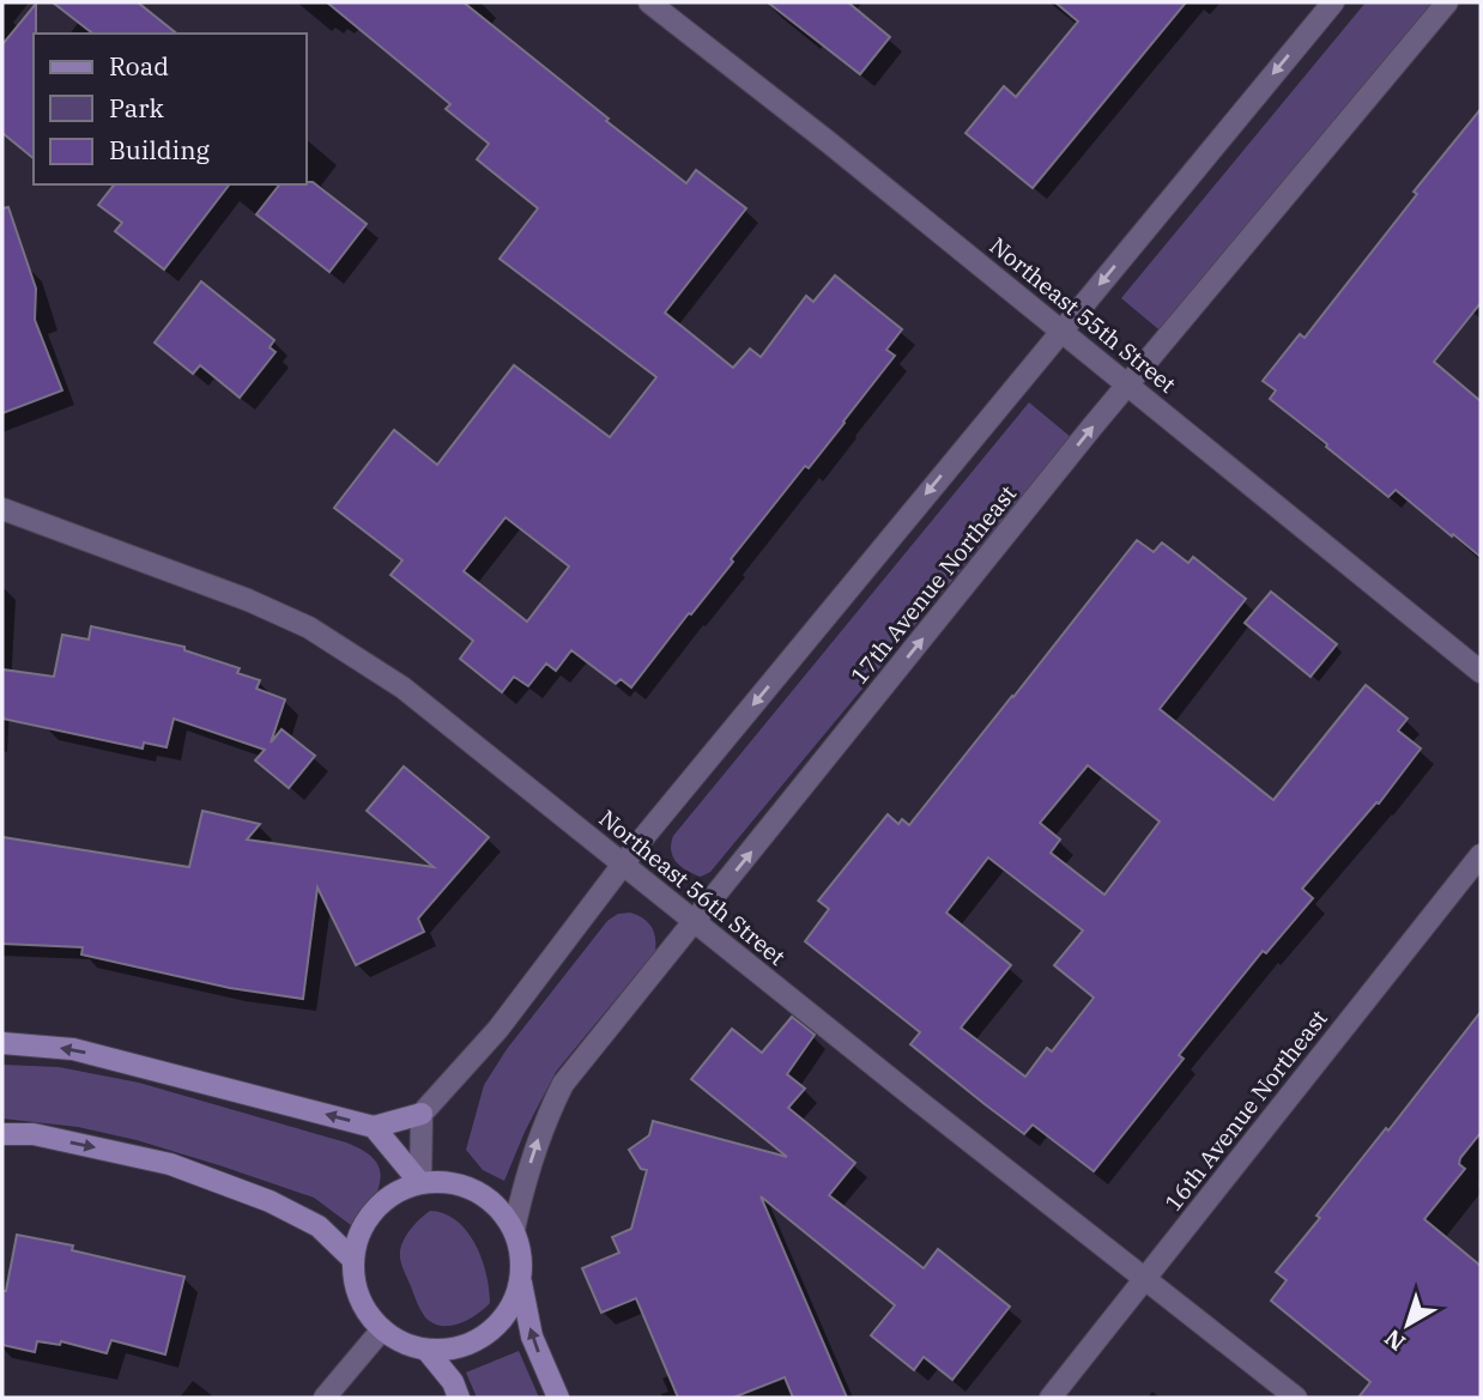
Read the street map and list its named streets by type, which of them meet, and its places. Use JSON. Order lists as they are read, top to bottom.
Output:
{
  "streets": {
    "street": [
      "Northeast 55th Street",
      "17th Avenue Northeast",
      "Northeast 56th Street",
      "16th Avenue Northeast"
    ]
  },
  "crossings": [
    ["Northeast 55th Street", "17th Avenue Northeast"],
    ["17th Avenue Northeast", "Northeast 56th Street"],
    ["Northeast 56th Street", "16th Avenue Northeast"]
  ],
  "legend": ["Road", "Park", "Building"],
  "north": "bottom left"
}
